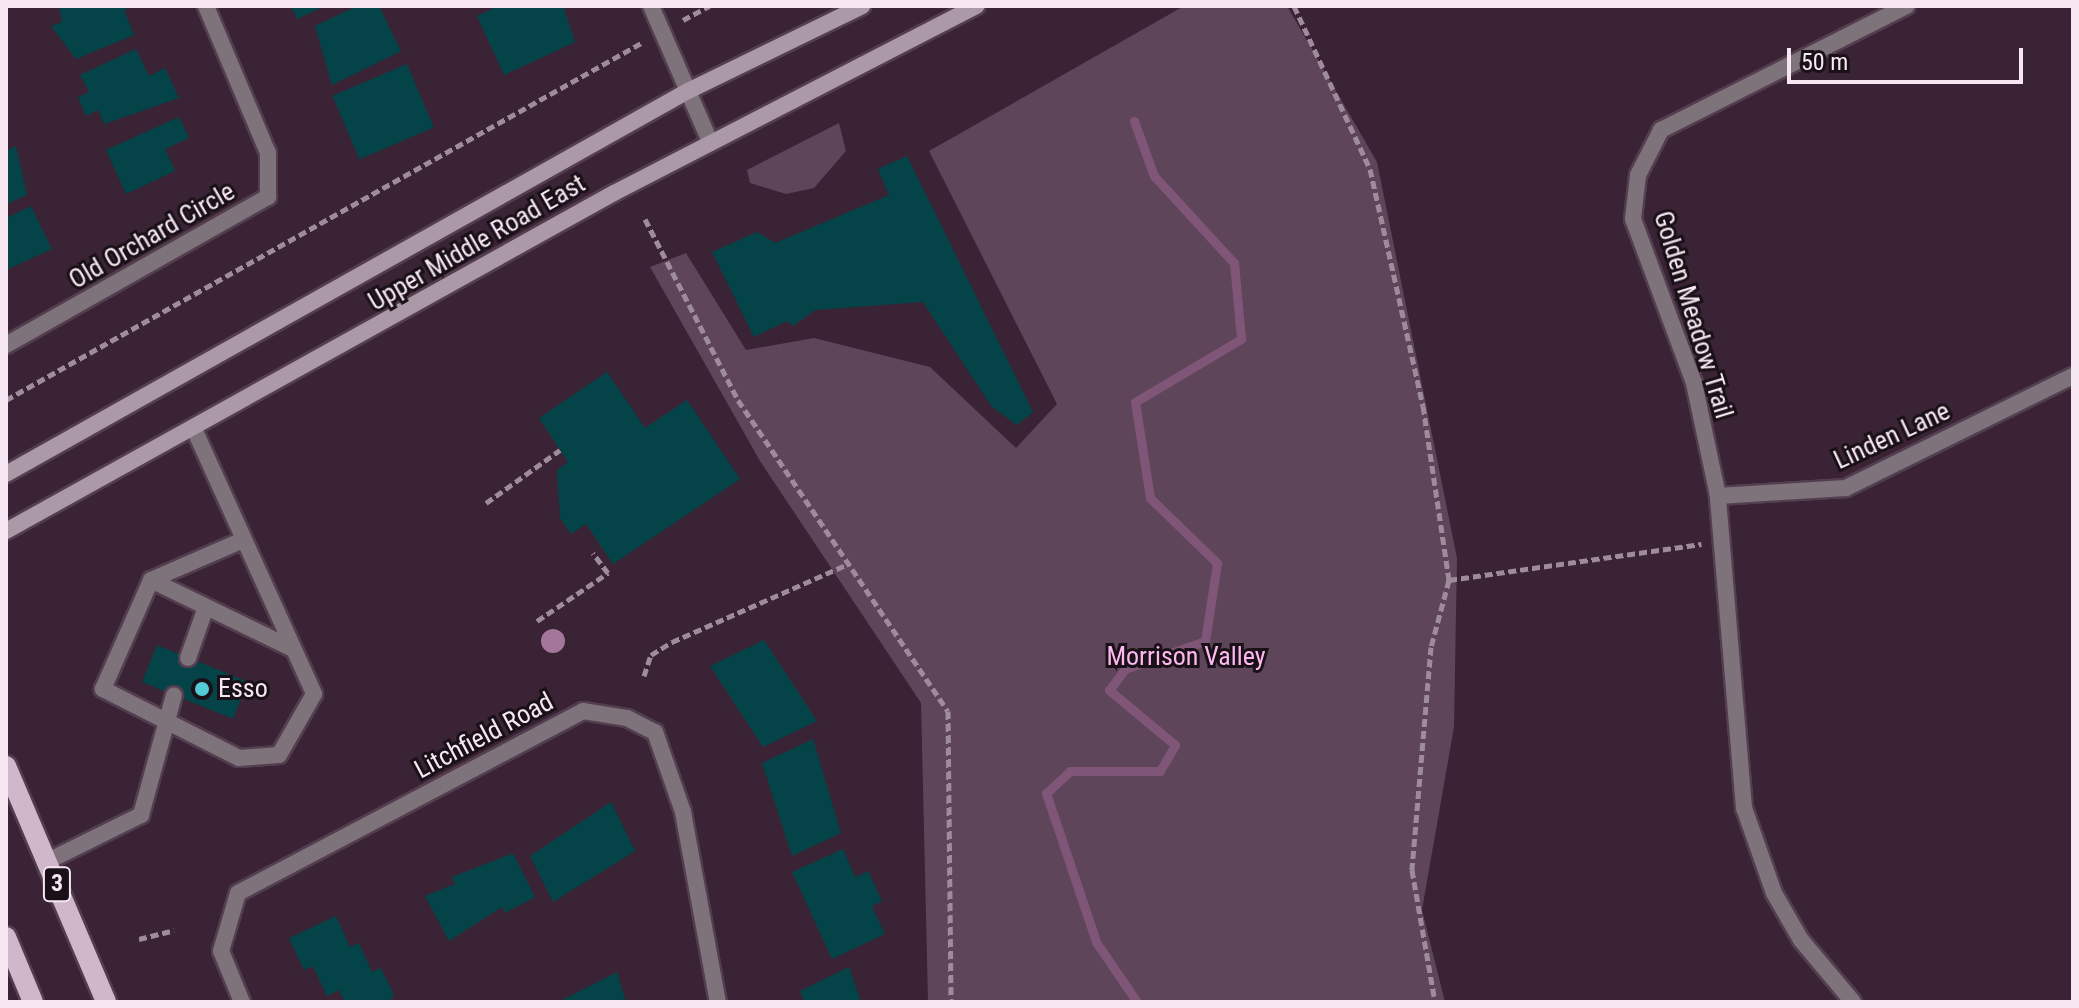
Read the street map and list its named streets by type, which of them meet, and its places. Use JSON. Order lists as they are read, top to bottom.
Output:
{
  "streets": {
    "main road": ["Upper Middle Road East", "3"],
    "street": [
      "Old Orchard Circle",
      "Golden Meadow Trail",
      "Linden Lane",
      "Litchfield Road"
    ]
  },
  "crossings": [
    ["Golden Meadow Trail", "Linden Lane"]
  ],
  "parks": ["Morrison Valley"],
  "places": ["Esso"],
  "scale_bar": "50 m"
}
